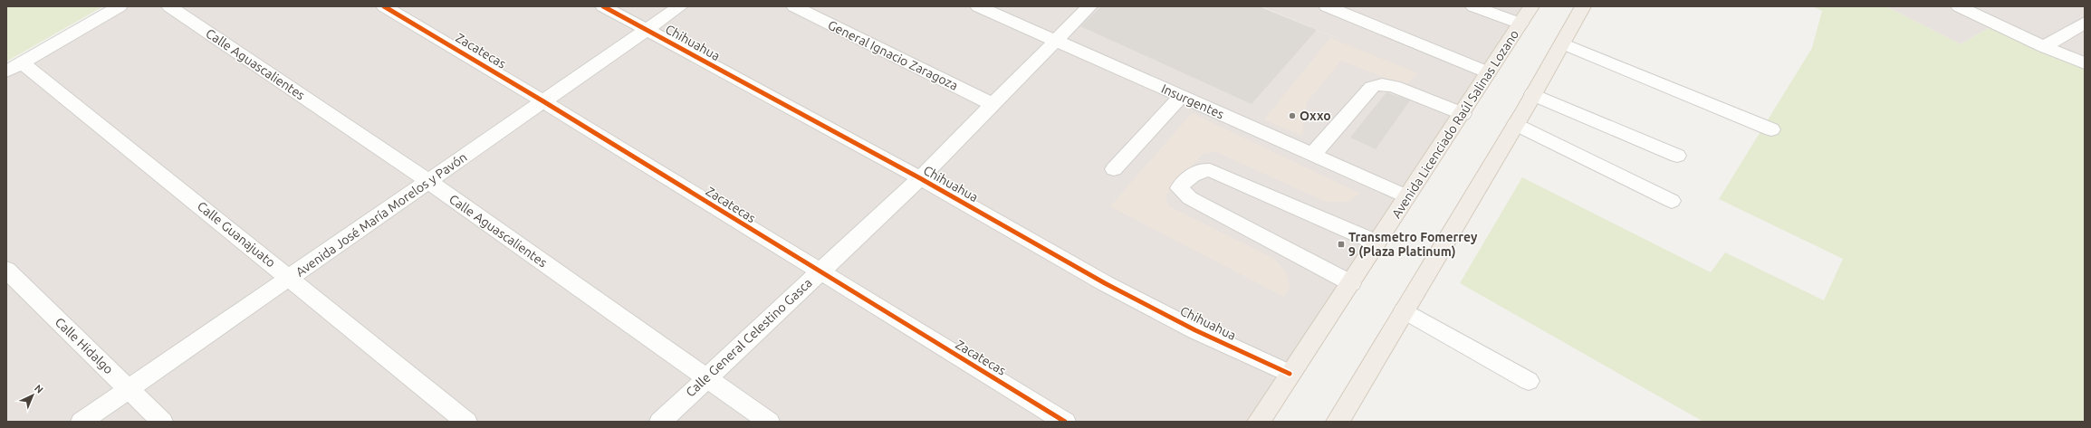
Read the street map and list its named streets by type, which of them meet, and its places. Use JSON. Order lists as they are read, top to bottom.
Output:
{
  "streets": {
    "main road": ["Avenida Licenciado Raúl Salinas Lozano"],
    "street": [
      "Chihuahua",
      "Zacatecas",
      "General Ignacio Zaragoza",
      "Calle Aguascalientes",
      "Insurgentes",
      "Avenida José María Morelos y Pavón",
      "Calle Guanajuato",
      "Calle General Celestino Gasca",
      "Calle Hidalgo"
    ]
  },
  "crossings": [
    ["Chihuahua", "Avenida Licenciado Raúl Salinas Lozano"],
    ["Chihuahua", "Avenida José María Morelos y Pavón"],
    ["Chihuahua", "Calle General Celestino Gasca"],
    ["Zacatecas", "Avenida José María Morelos y Pavón"],
    ["Zacatecas", "Calle General Celestino Gasca"],
    ["General Ignacio Zaragoza", "Calle General Celestino Gasca"],
    ["Calle Aguascalientes", "Avenida José María Morelos y Pavón"],
    ["Calle Aguascalientes", "Calle General Celestino Gasca"],
    ["Insurgentes", "Avenida Licenciado Raúl Salinas Lozano"],
    ["Insurgentes", "Calle General Celestino Gasca"],
    ["Avenida José María Morelos y Pavón", "Calle Guanajuato"],
    ["Avenida José María Morelos y Pavón", "Calle Hidalgo"]
  ],
  "places": {
    "other": ["Oxxo"],
    "transit": ["Transmetro Fomerrey 9 (Plaza Platinum)"]
  },
  "north": "top right"
}
